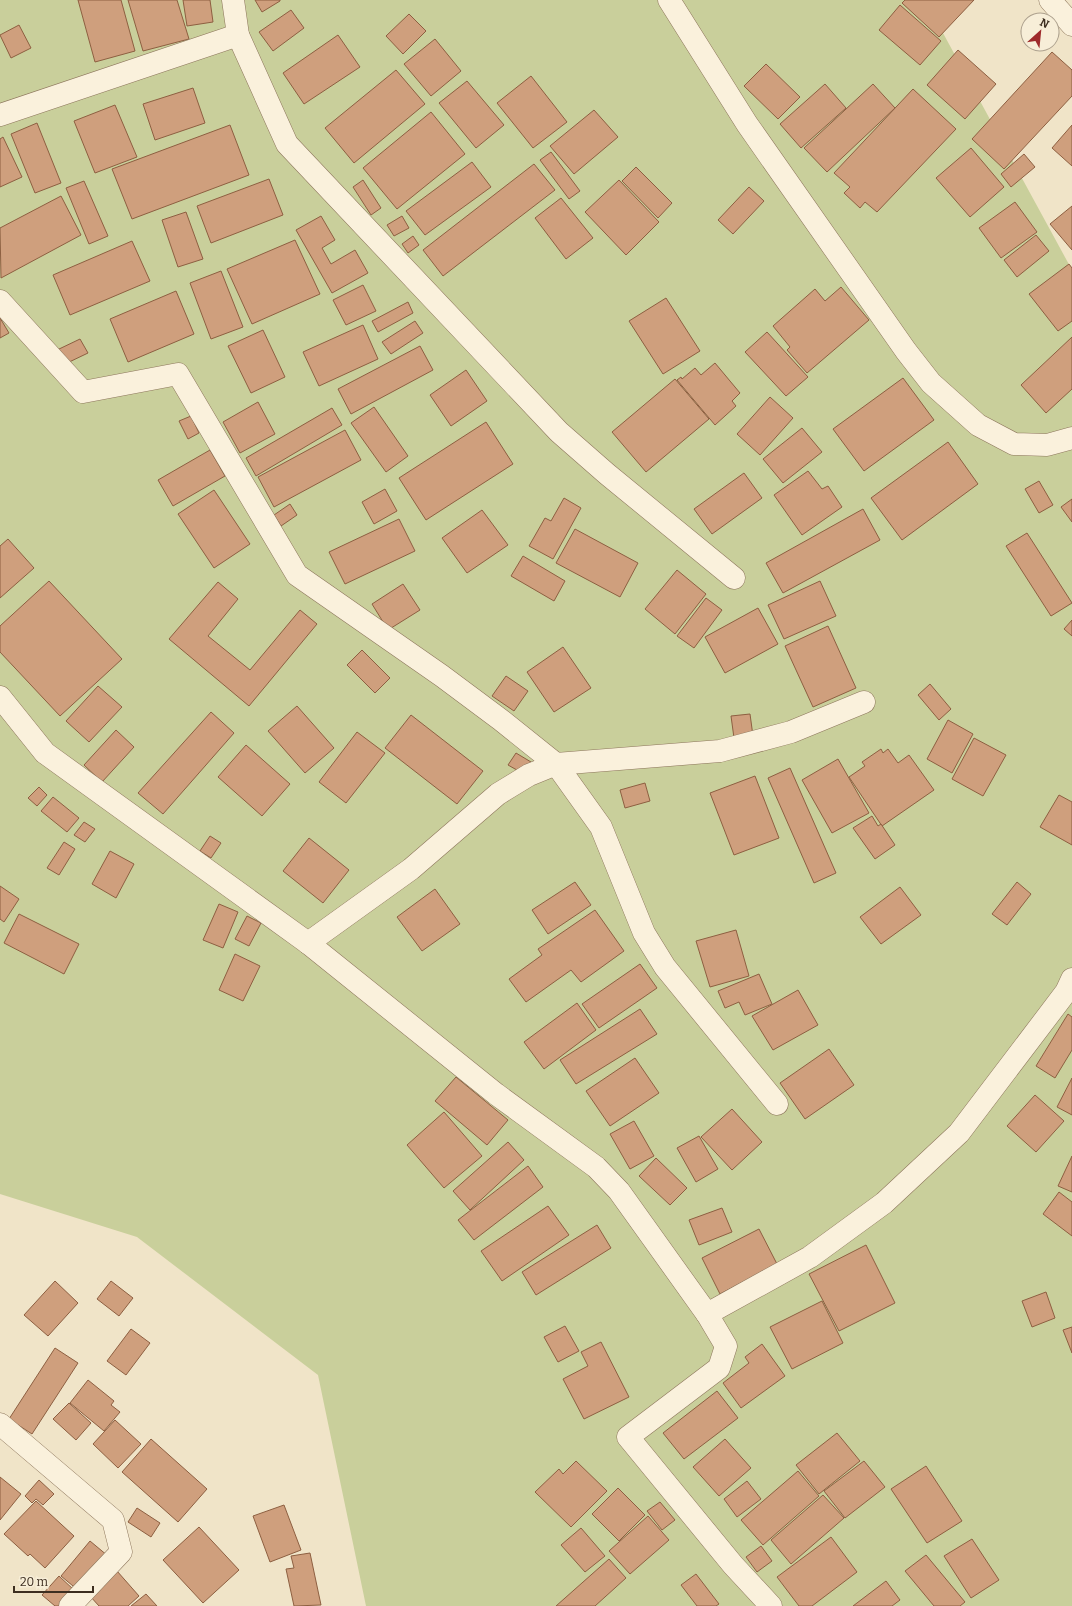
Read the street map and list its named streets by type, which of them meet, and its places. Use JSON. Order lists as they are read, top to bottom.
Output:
{
  "scale_bar": "20 m",
  "north": "top right"
}
